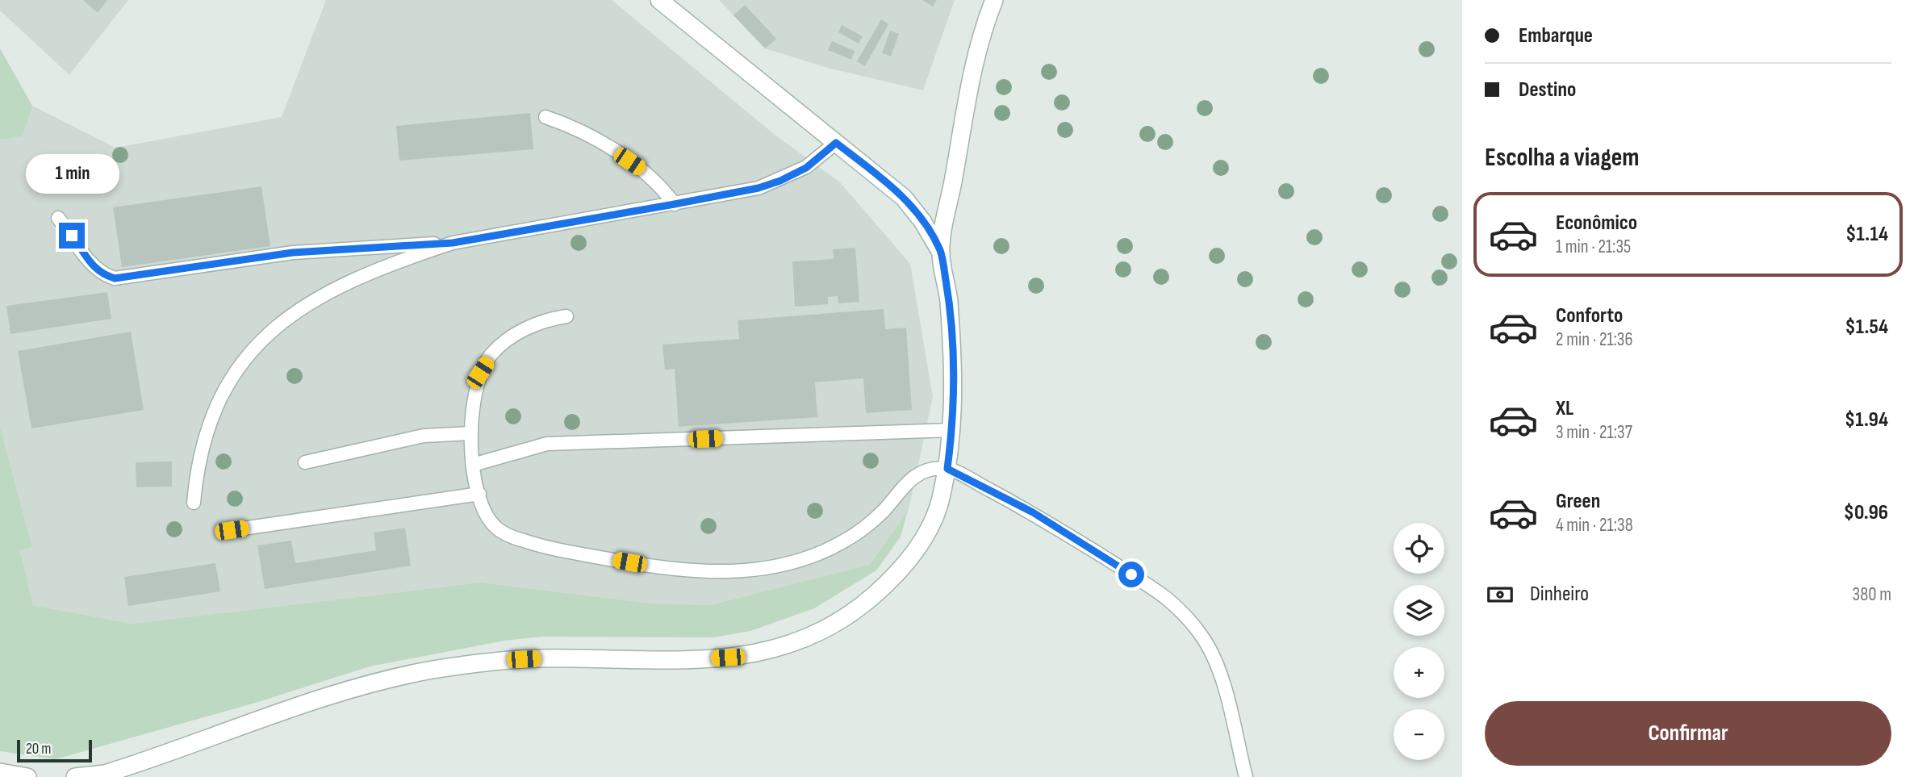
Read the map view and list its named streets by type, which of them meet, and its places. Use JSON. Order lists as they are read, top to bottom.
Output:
{
  "scale_bar": "20 m",
  "page": {
    "banner": ["Embarque", "Destino"],
    "heading": "Escolha a viagem",
    "bubble": "1 min",
    "list": [
      {
        "name": "Econômico",
        "note": "1 min · 21:35",
        "value": "$1.14"
      },
      {
        "name": "Conforto",
        "note": "2 min · 21:36",
        "value": "$1.54"
      },
      {
        "name": "XL",
        "note": "3 min · 21:37",
        "value": "$1.94"
      },
      {
        "name": "Green",
        "note": "4 min · 21:38",
        "value": "$0.96"
      }
    ],
    "map_buttons": ["+", "−"],
    "pay": ["Dinheiro", "380 m"],
    "buttons": "Confirmar",
    "scale": "20 m"
  }
}
